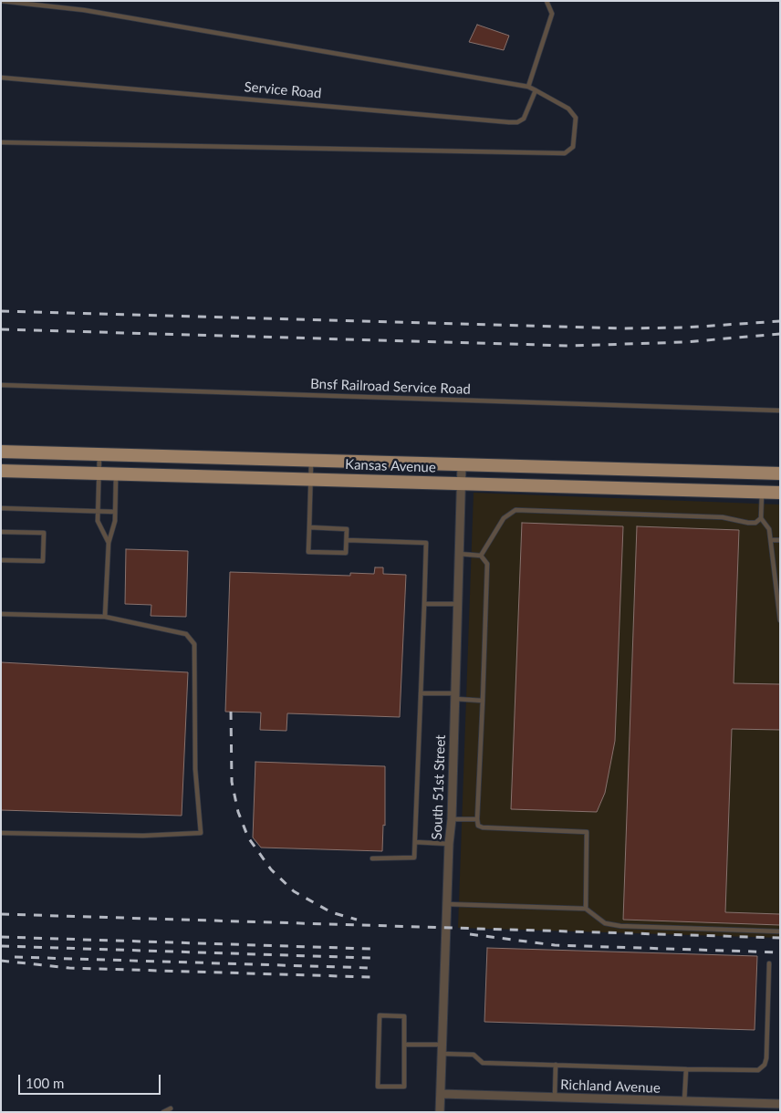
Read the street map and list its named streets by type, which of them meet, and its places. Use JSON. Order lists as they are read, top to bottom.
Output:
{
  "streets": {
    "main road": ["Kansas Avenue"],
    "street": ["South 51st Street", "Richland Avenue"],
    "lane": ["Service Road", "Bnsf Railroad Service Road"]
  },
  "crossings": [
    ["Kansas Avenue", "South 51st Street"],
    ["South 51st Street", "Richland Avenue"]
  ],
  "scale_bar": "100 m"
}
